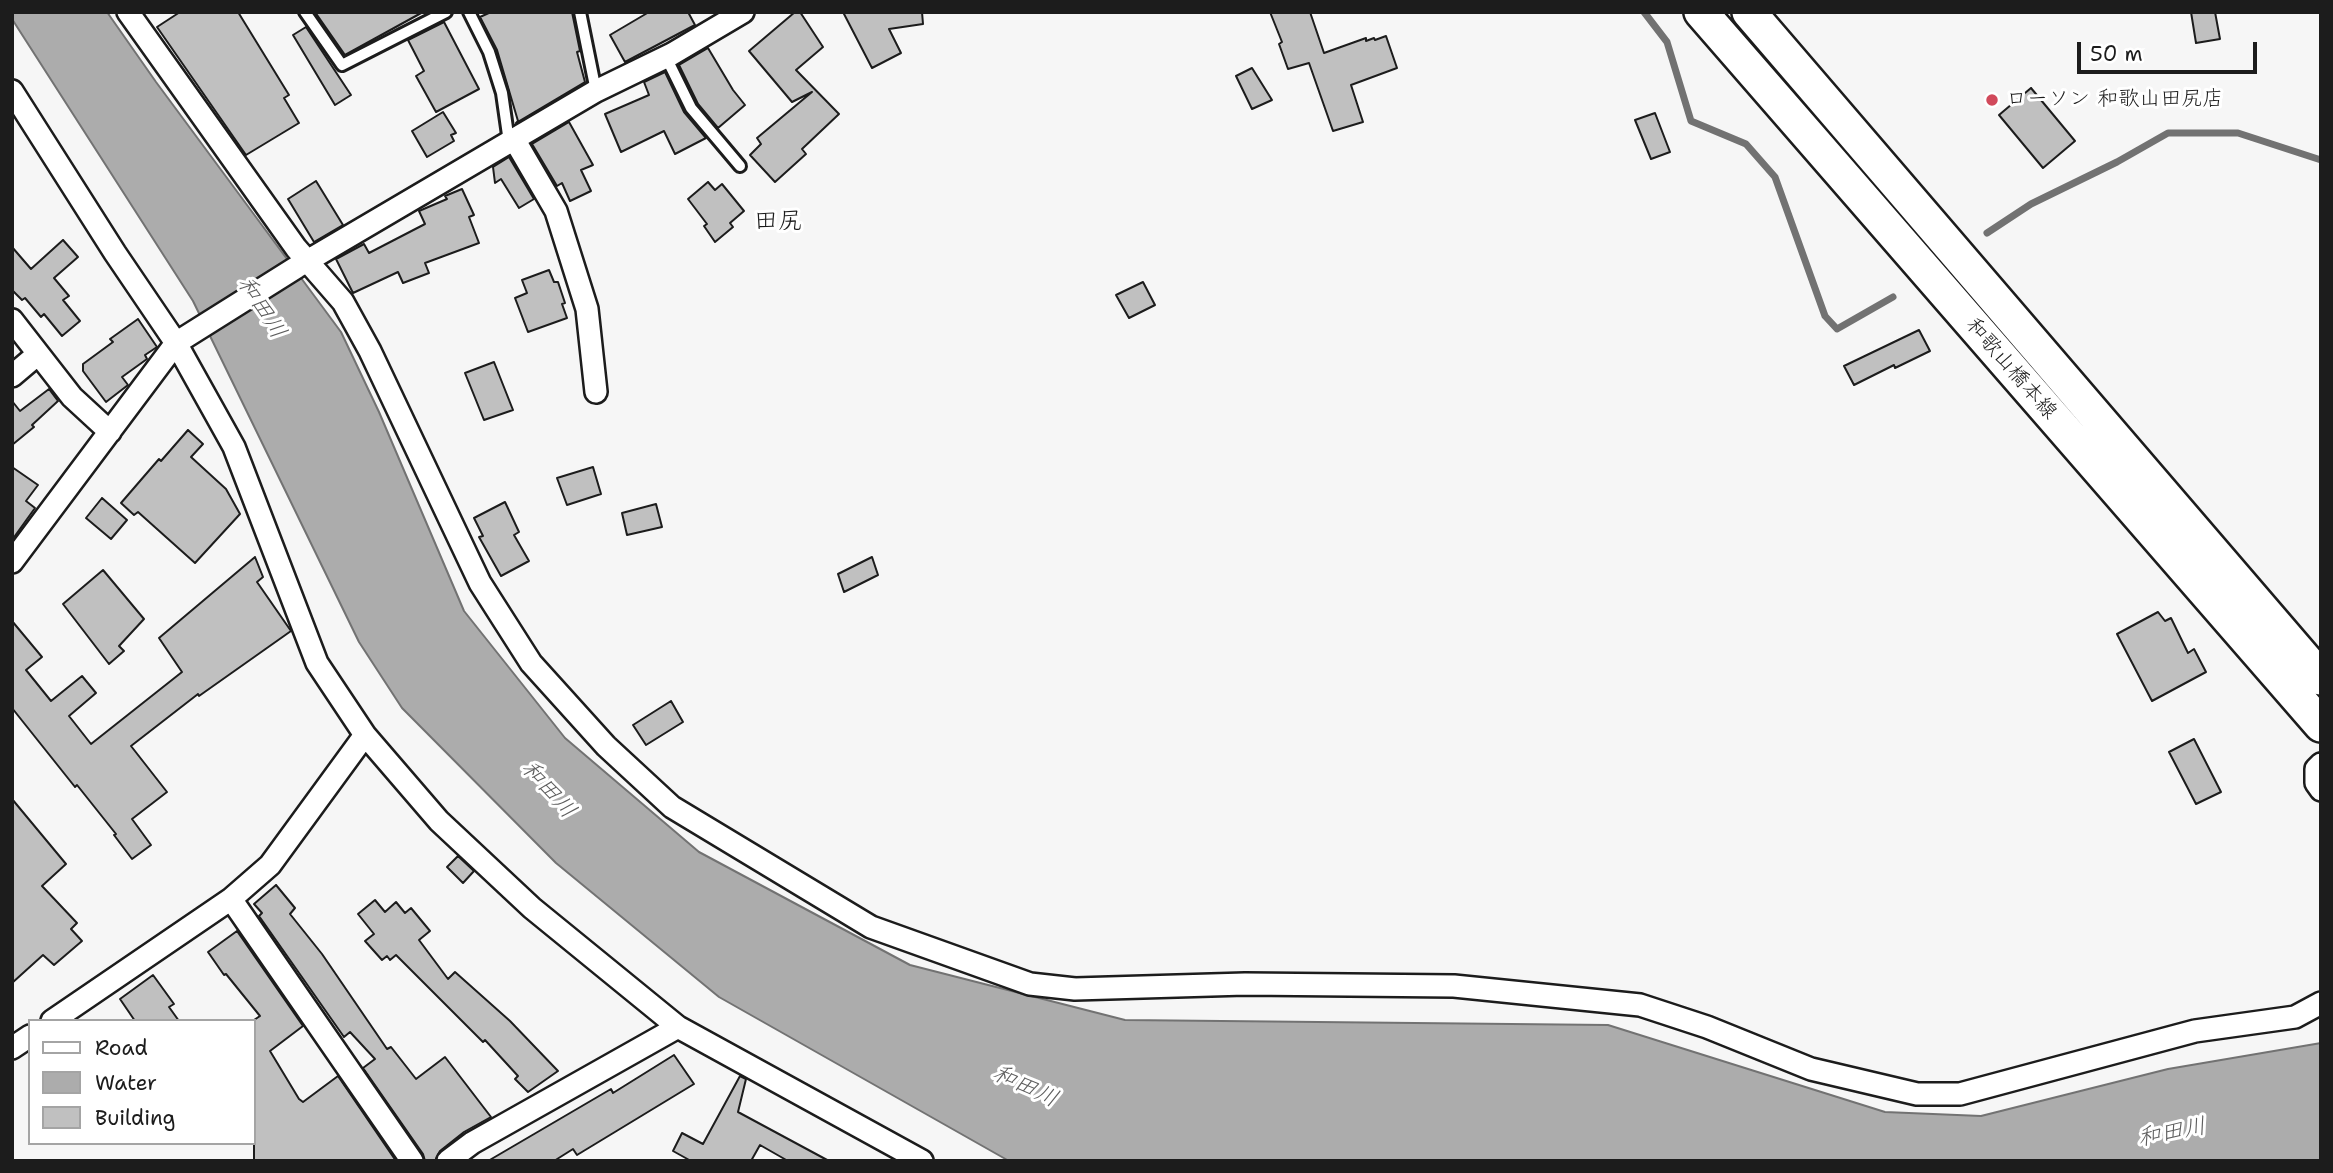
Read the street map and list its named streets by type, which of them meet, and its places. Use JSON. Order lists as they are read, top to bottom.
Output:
{
  "streets": {
    "main road": ["和歌山橋本線"]
  },
  "districts": ["田尻"],
  "water": ["和田川"],
  "places": ["ローソン 和歌山田尻店"],
  "legend": ["Road", "Water", "Building"],
  "scale_bar": "50 m"
}
